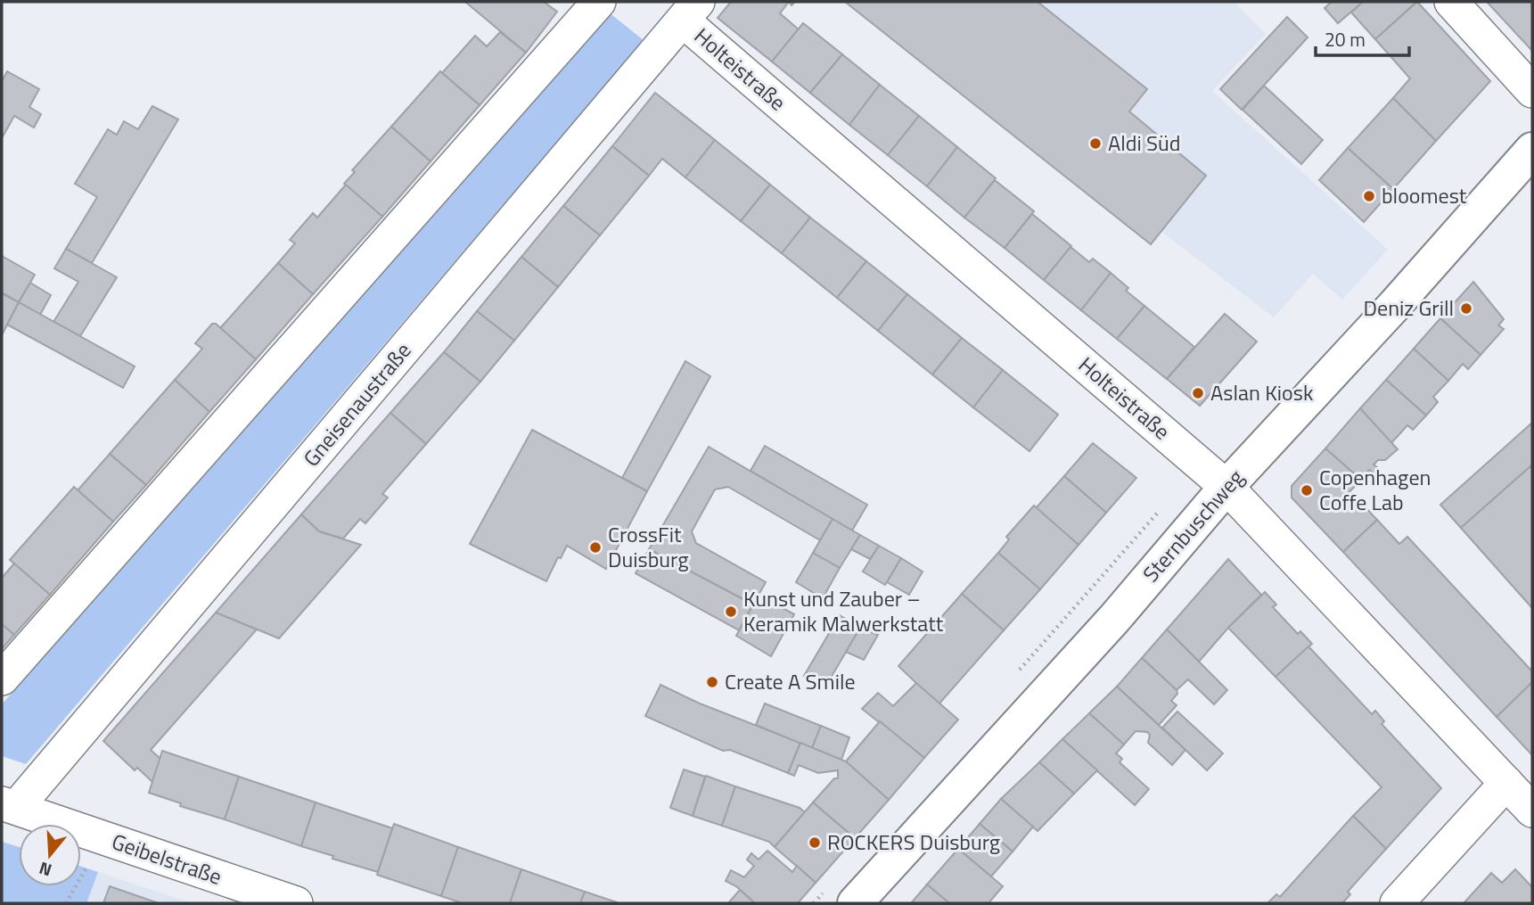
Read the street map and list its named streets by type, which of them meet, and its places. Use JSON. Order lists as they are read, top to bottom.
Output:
{
  "streets": {
    "main road": ["Sternbuschweg"],
    "street": ["Holteistraße", "Gneisenaustraße", "Geibelstraße"]
  },
  "crossings": [
    ["Holteistraße", "Gneisenaustraße"],
    ["Holteistraße", "Sternbuschweg"],
    ["Gneisenaustraße", "Geibelstraße"]
  ],
  "places": [
    "Aldi Süd",
    "bloomest",
    "Deniz Grill",
    "Aslan Kiosk",
    "Copenhagen Coffe Lab",
    "CrossFit Duisburg",
    "Kunst und Zauber – Keramik Malwerkstatt",
    "Create A Smile",
    "ROCKERS Duisburg"
  ],
  "scale_bar": "20 m",
  "north": "bottom"
}
